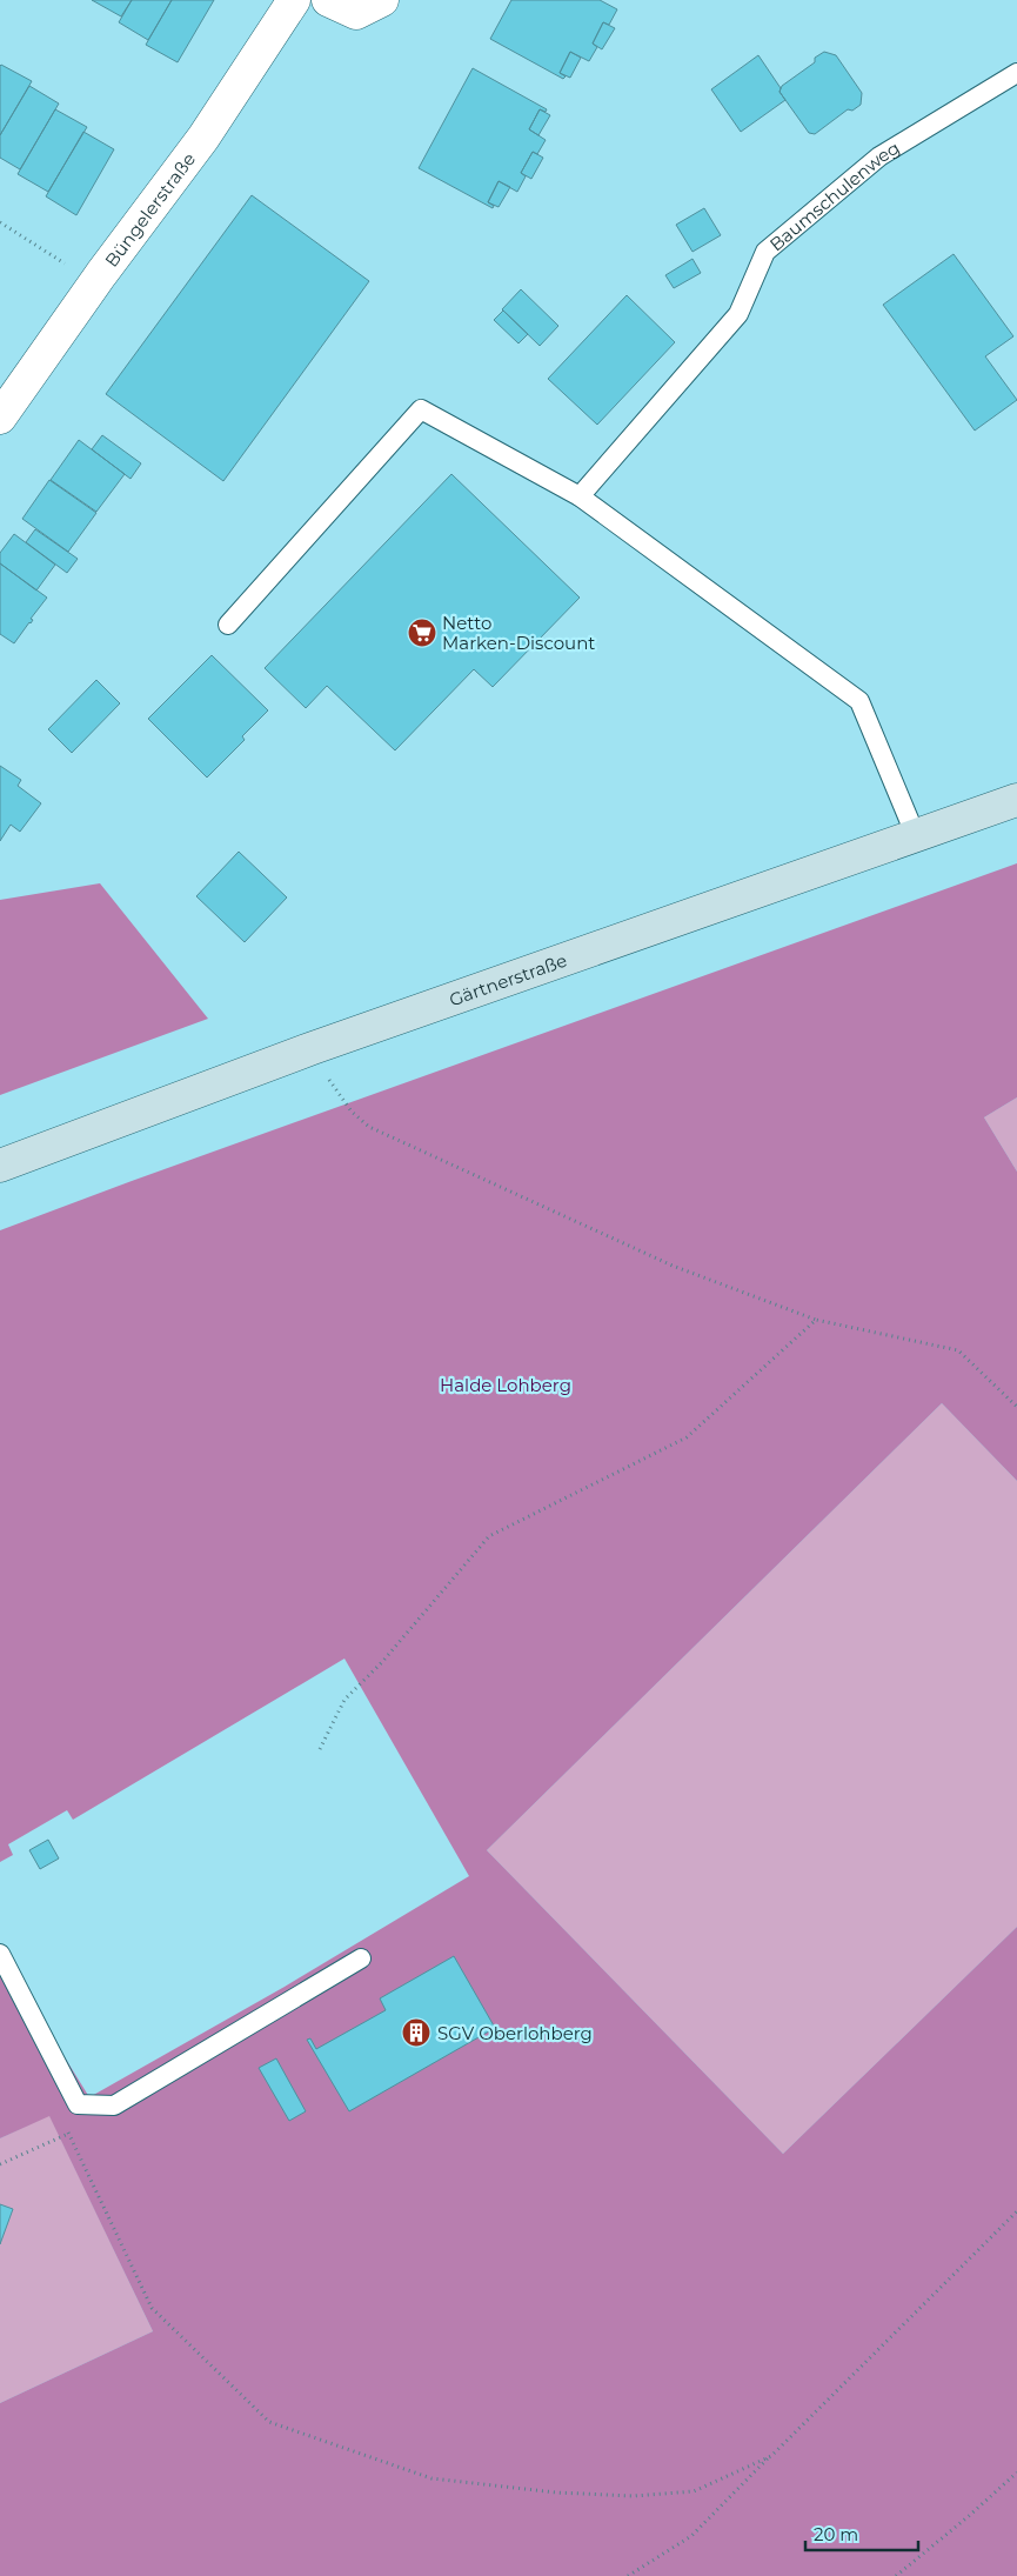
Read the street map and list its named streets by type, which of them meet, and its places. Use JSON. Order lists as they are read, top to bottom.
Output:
{
  "streets": {
    "main road": ["Gärtnerstraße"],
    "street": ["Büngelerstraße"],
    "lane": ["Baumschulenweg"]
  },
  "parks": ["Halde Lohberg"],
  "places": {
    "supermarket": ["Netto Marken-Discount"],
    "building": ["SGV Oberlohberg"]
  },
  "scale_bar": "20 m"
}
